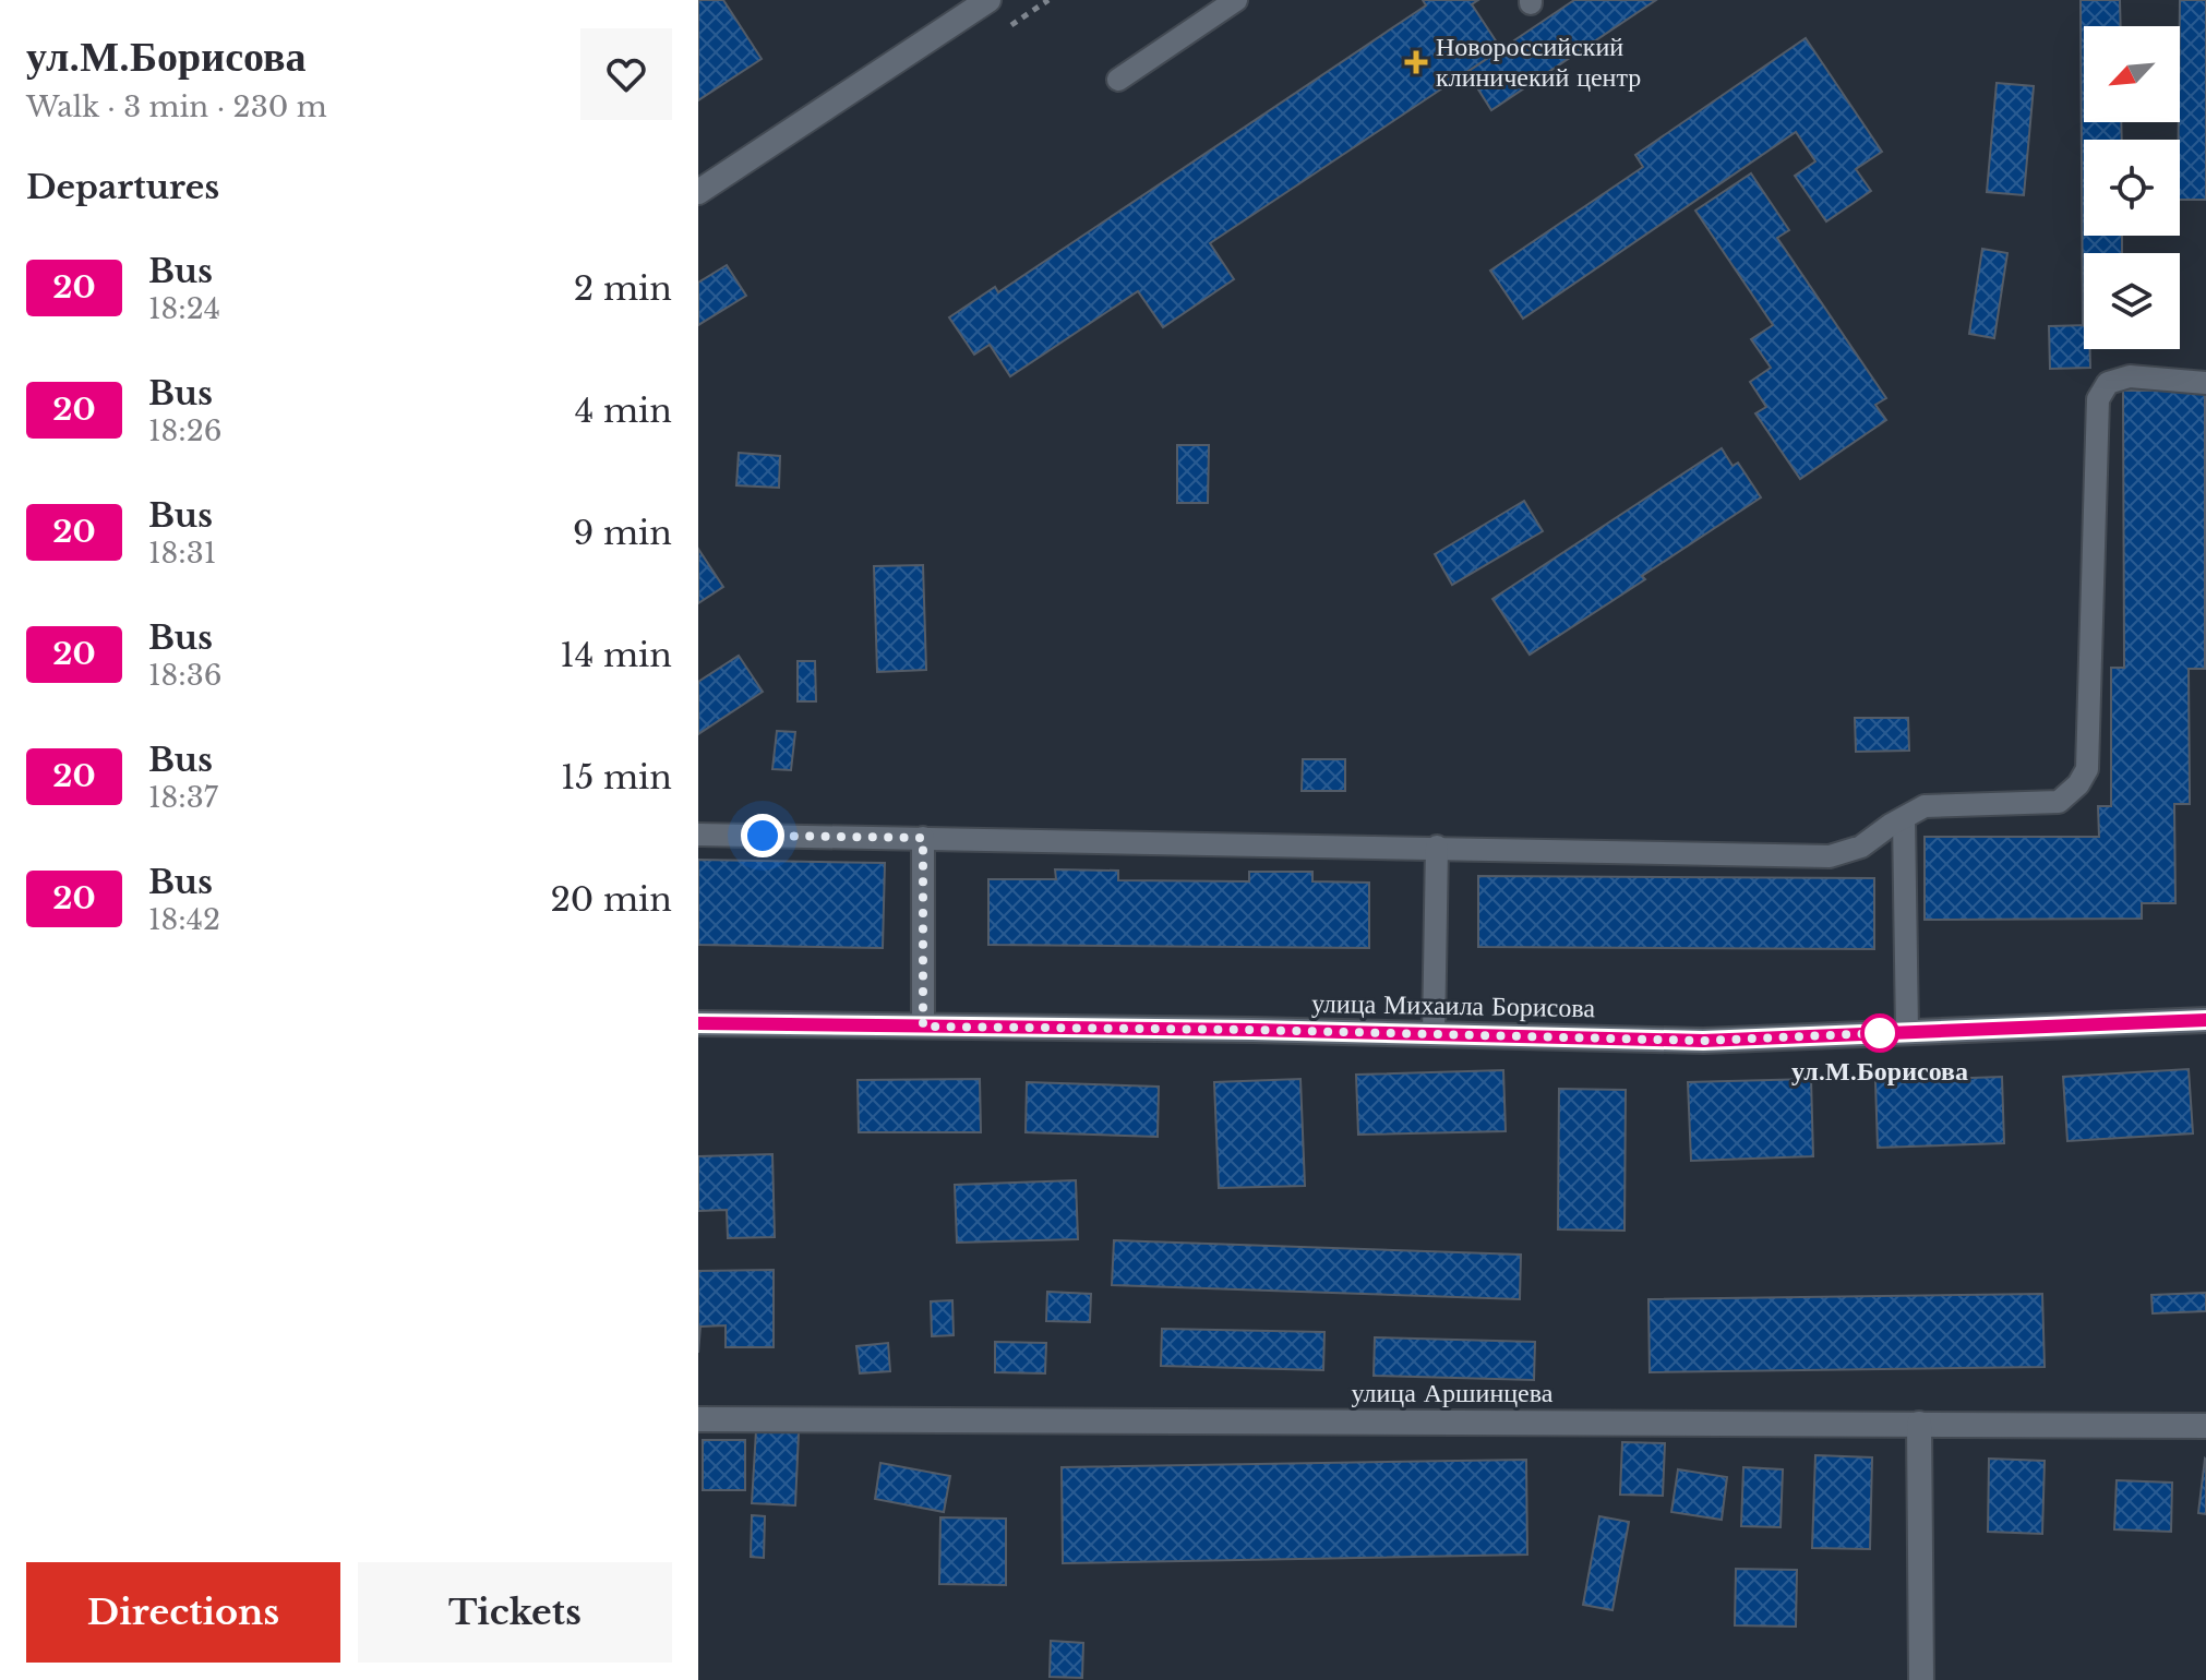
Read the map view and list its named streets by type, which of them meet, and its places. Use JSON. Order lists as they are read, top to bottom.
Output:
{
  "streets": {
    "street": ["улица Михаила Борисова", "улица Аршинцева"]
  },
  "places": {
    "health": ["Новороссийский клиничекий центр"],
    "other": ["ул.М.Борисова"]
  },
  "lines": ["bus line 20"],
  "north": "bottom left",
  "page": {
    "heading": [
      ["ул.М.Борисова", "Walk · 3 min · 230 m"],
      "Departures"
    ],
    "list": [
      {
        "mark": "20",
        "name": "Bus",
        "note": "18:24",
        "value": "2 min"
      },
      {
        "mark": "20",
        "name": "Bus",
        "note": "18:26",
        "value": "4 min"
      },
      {
        "mark": "20",
        "name": "Bus",
        "note": "18:31",
        "value": "9 min"
      },
      {
        "mark": "20",
        "name": "Bus",
        "note": "18:36",
        "value": "14 min"
      },
      {
        "mark": "20",
        "name": "Bus",
        "note": "18:37",
        "value": "15 min"
      },
      {
        "mark": "20",
        "name": "Bus",
        "note": "18:42",
        "value": "20 min"
      }
    ],
    "buttons": ["Directions", "Tickets"]
  }
}
